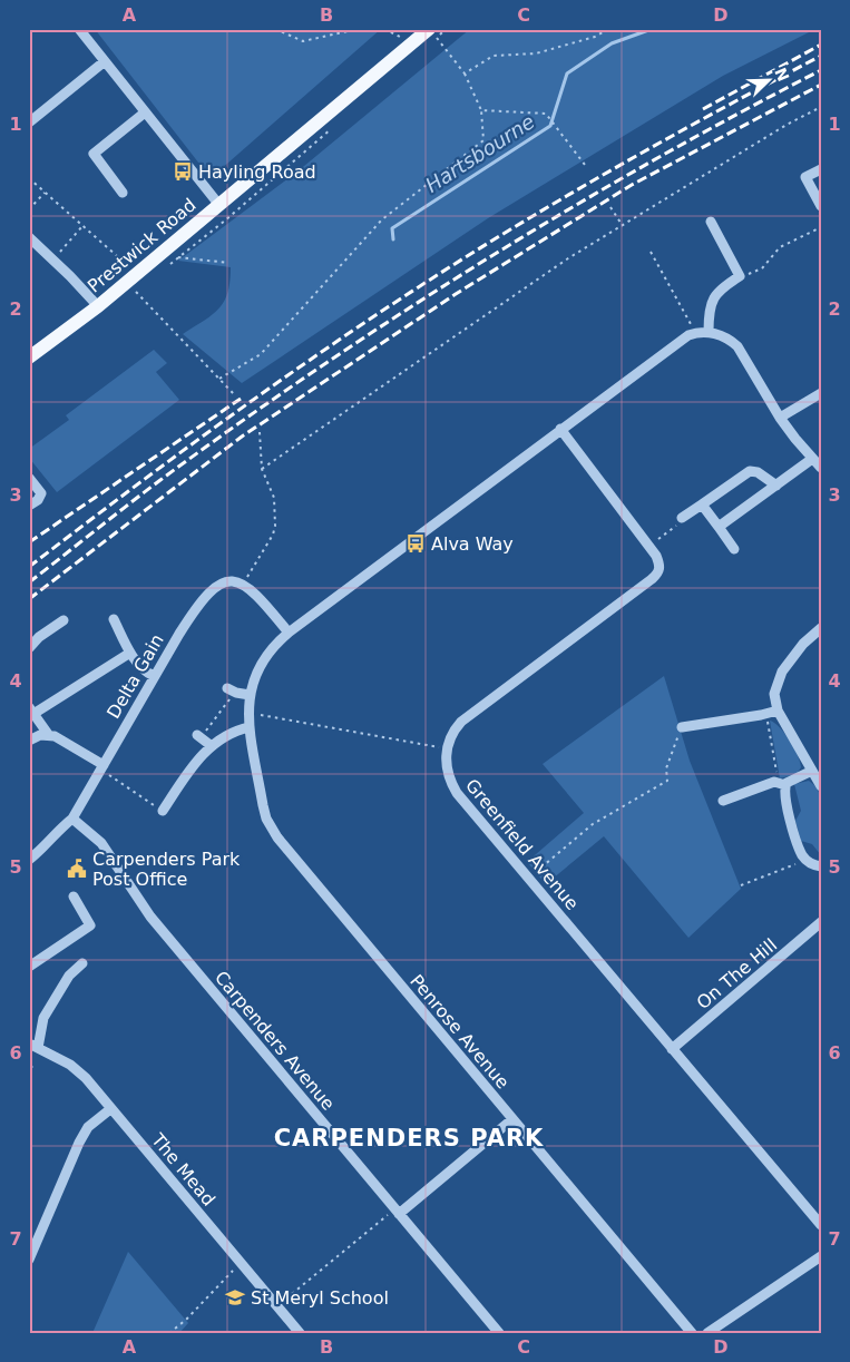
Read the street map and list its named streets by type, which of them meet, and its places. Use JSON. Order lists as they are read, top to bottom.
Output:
{
  "streets": {
    "main road": ["Prestwick Road"],
    "street": [
      "Delta Gain",
      "Greenfield Avenue",
      "On The Hill",
      "Penrose Avenue",
      "Carpenders Avenue",
      "The Mead"
    ]
  },
  "crossings": [
    ["Delta Gain", "Carpenders Avenue"],
    ["Greenfield Avenue", "On The Hill"]
  ],
  "districts": ["CARPENDERS PARK"],
  "water": ["Hartsbourne"],
  "places": {
    "bus stop": ["Hayling Road", "Alva Way"],
    "public building": ["Carpenders Park Post Office"],
    "school or university": ["St Meryl School"]
  },
  "north": "top right",
  "grid": {
    "columns": [
      "A",
      "B",
      "C",
      "D"
    ],
    "rows": [
      "1",
      "2",
      "3",
      "4",
      "5",
      "6",
      "7"
    ]
  }
}
